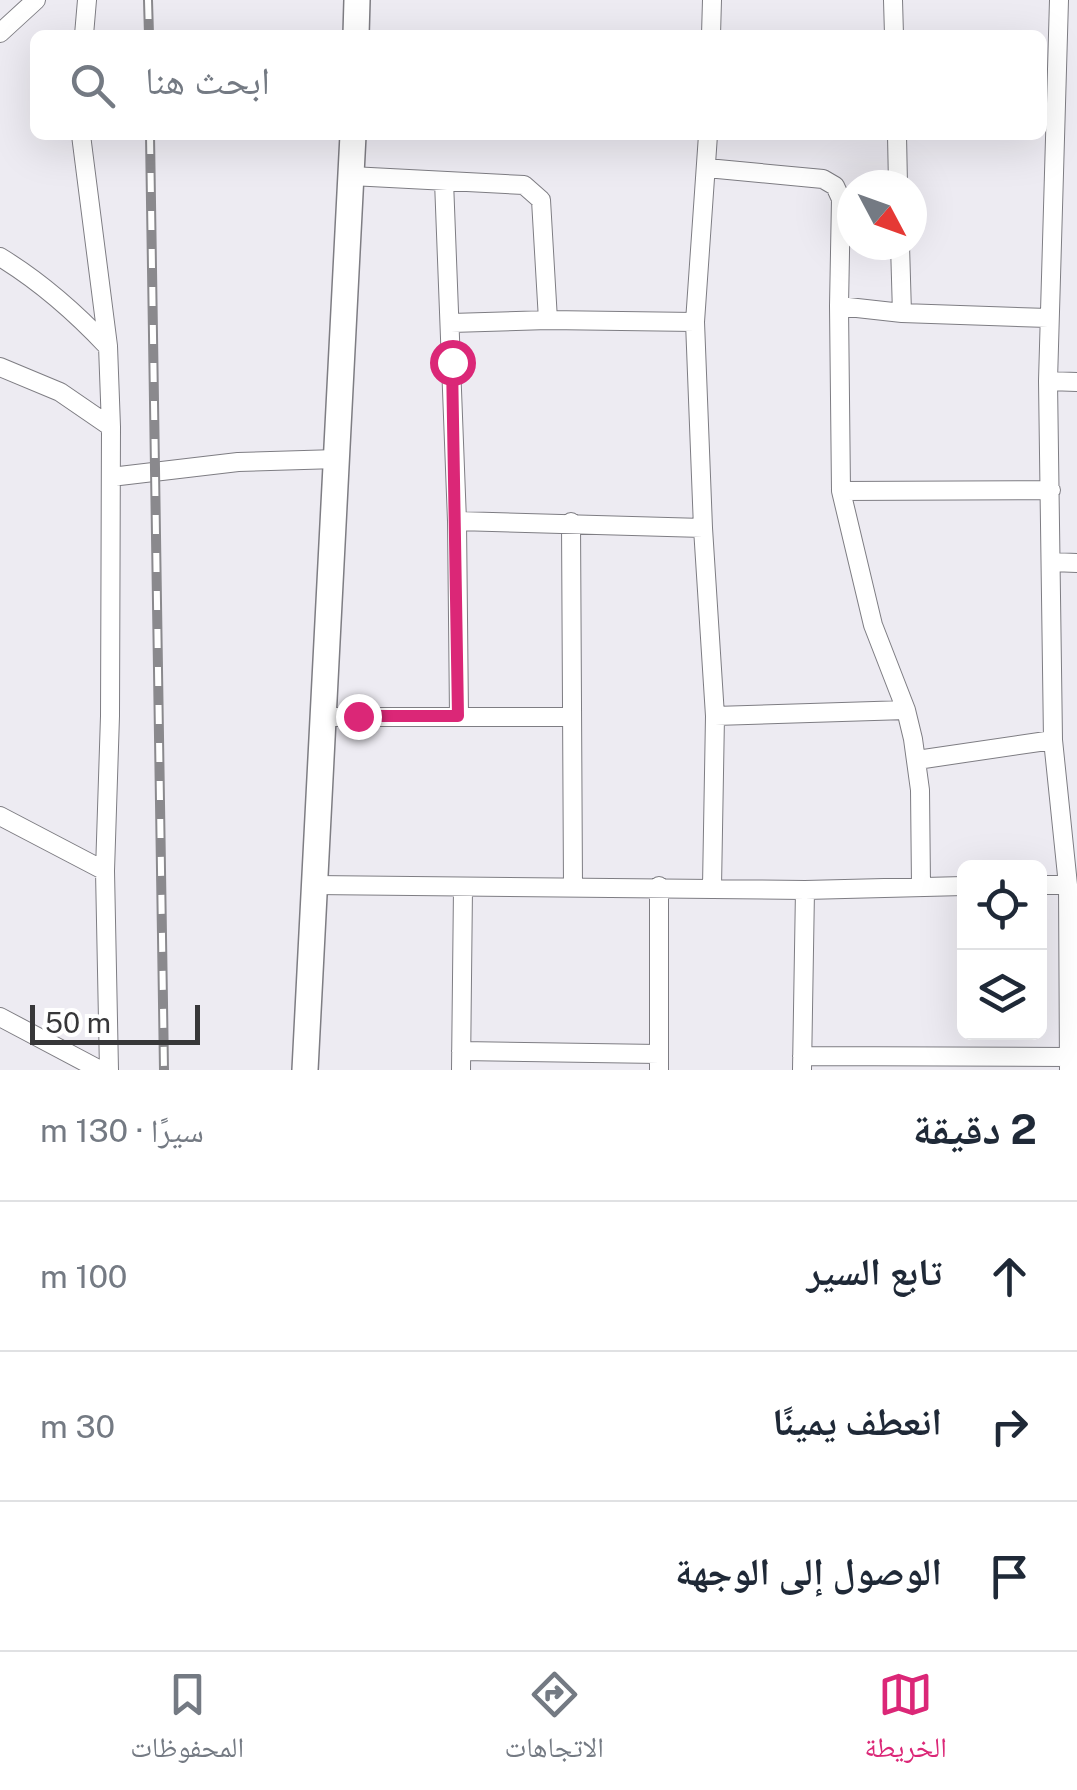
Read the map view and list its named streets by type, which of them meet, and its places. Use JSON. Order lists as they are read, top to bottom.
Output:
{
  "scale_bar": "50 m",
  "north": "bottom right",
  "page": {
    "search": "ابحث هنا",
    "scale": "50 m",
    "heading": ["2 دقيقة", "سيرًا · 130 m"],
    "list": [
      ["تابع السير", "100 m"],
      ["انعطف يمينًا", "30 m"],
      "الوصول إلى الوجهة"
    ],
    "nav": ["الخريطة", "الاتجاهات", "المحفوظات"]
  }
}
